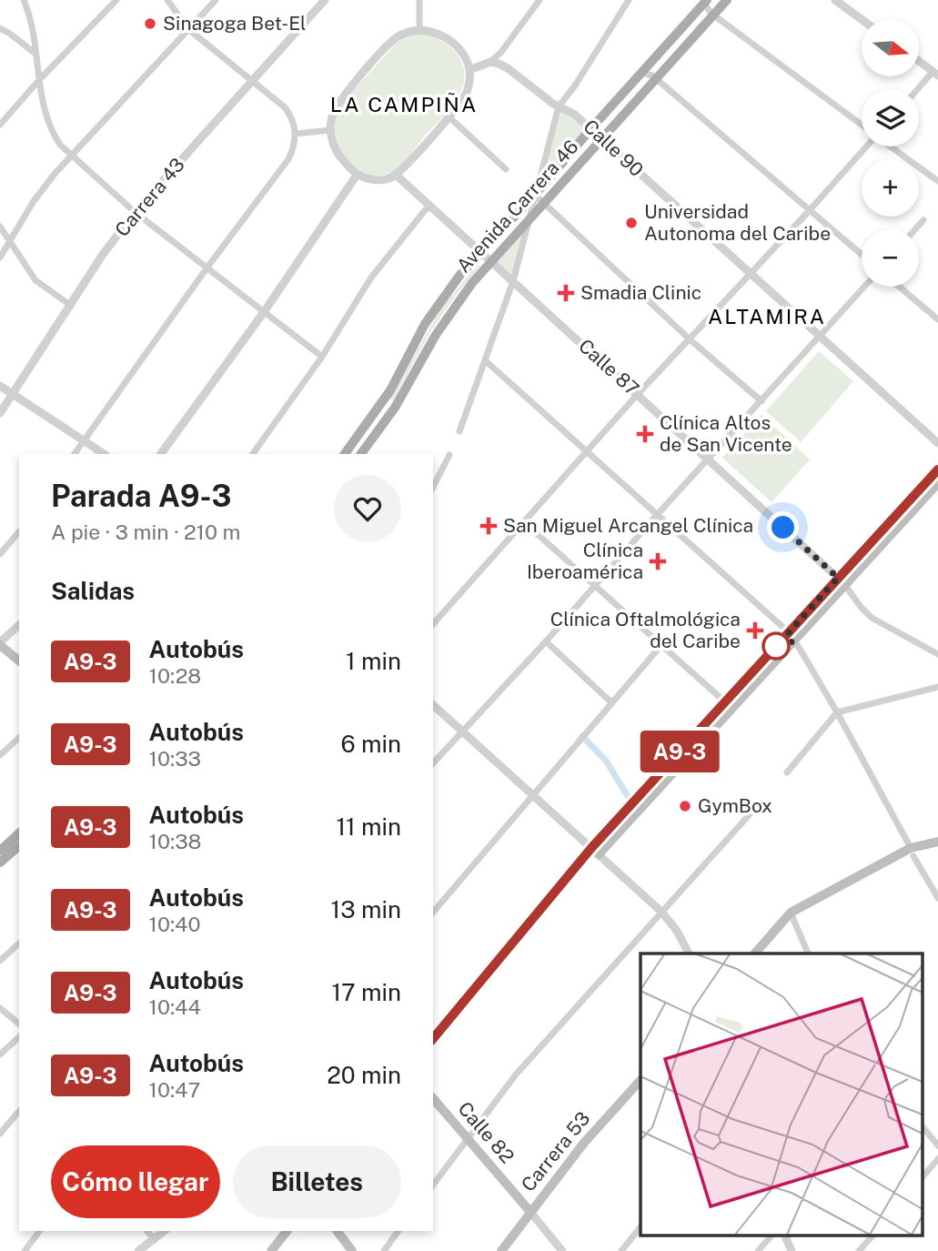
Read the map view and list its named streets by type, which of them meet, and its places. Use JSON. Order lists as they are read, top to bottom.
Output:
{
  "streets": {
    "main road": ["Avenida Carrera 46", "Calle 82", "Carrera 53"],
    "street": ["Calle 90", "Carrera 43", "Calle 87"]
  },
  "crossings": [
    ["Calle 90", "Avenida Carrera 46"],
    ["Avenida Carrera 46", "Calle 87"],
    ["Calle 82", "Carrera 53"]
  ],
  "districts": ["LA CAMPIÑA", "ALTAMIRA"],
  "places": {
    "other": ["Sinagoga Bet-El", "Universidad Autonoma del Caribe", "GymBox"],
    "health": [
      "Smadia Clinic",
      "Clínica Altos de San Vicente",
      "San Miguel Arcangel Clínica",
      "Clínica Iberoamérica",
      "Clínica Oftalmológica del Caribe"
    ]
  },
  "lines": ["bus line A9-3"],
  "north": "right",
  "page": {
    "on_map": "A9-3",
    "map_buttons": ["+", "−"],
    "heading": [
      ["Parada A9-3", "A pie · 3 min · 210 m"],
      "Salidas"
    ],
    "list": [
      {
        "mark": "A9-3",
        "name": "Autobús",
        "note": "10:28",
        "value": "1 min"
      },
      {
        "mark": "A9-3",
        "name": "Autobús",
        "note": "10:33",
        "value": "6 min"
      },
      {
        "mark": "A9-3",
        "name": "Autobús",
        "note": "10:38",
        "value": "11 min"
      },
      {
        "mark": "A9-3",
        "name": "Autobús",
        "note": "10:40",
        "value": "13 min"
      },
      {
        "mark": "A9-3",
        "name": "Autobús",
        "note": "10:44",
        "value": "17 min"
      },
      {
        "mark": "A9-3",
        "name": "Autobús",
        "note": "10:47",
        "value": "20 min"
      }
    ],
    "buttons": ["Cómo llegar", "Billetes"]
  }
}
